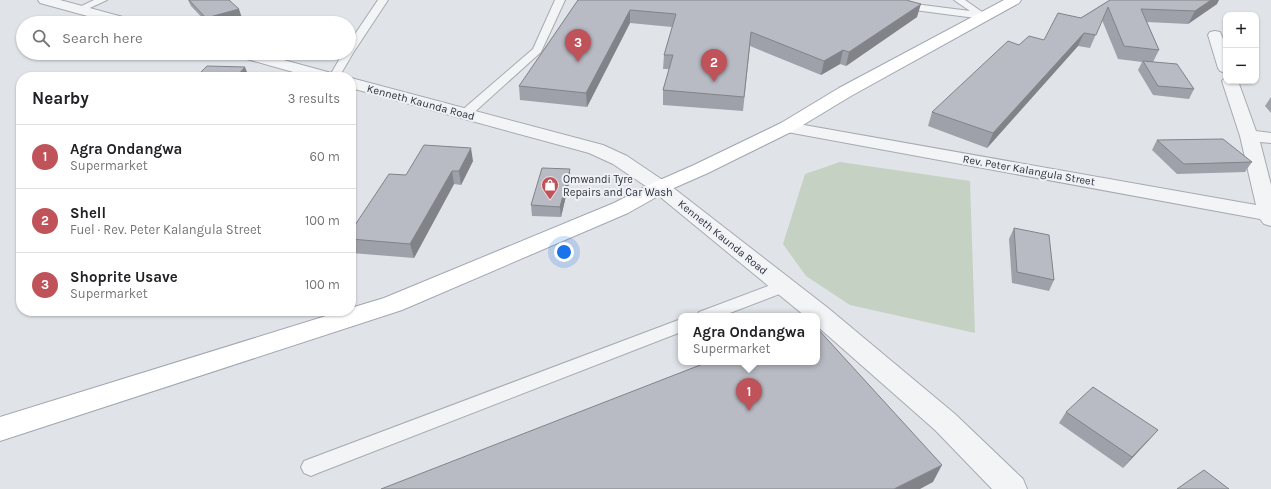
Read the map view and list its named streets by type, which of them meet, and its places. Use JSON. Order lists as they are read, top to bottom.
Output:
{
  "streets": {
    "street": ["Kenneth Kaunda Road", "Rev. Peter Kalangula Street"]
  },
  "places": {
    "shop": ["Omwandi Tyre Repairs and Car Wash"]
  },
  "page": {
    "map_buttons": ["+", "−"],
    "search": "Search here",
    "pins": ["3", "2", "1"],
    "heading": ["Nearby", "3 results"],
    "list": [
      {
        "mark": "1",
        "name": "Agra Ondangwa",
        "note": "Supermarket",
        "value": "60 m"
      },
      {
        "mark": "2",
        "name": "Shell",
        "note": "Fuel · Rev. Peter Kalangula Street",
        "value": "100 m"
      },
      {
        "mark": "3",
        "name": "Shoprite Usave",
        "note": "Supermarket",
        "value": "100 m"
      }
    ],
    "popup": ["Agra Ondangwa", "Supermarket"]
  }
}
